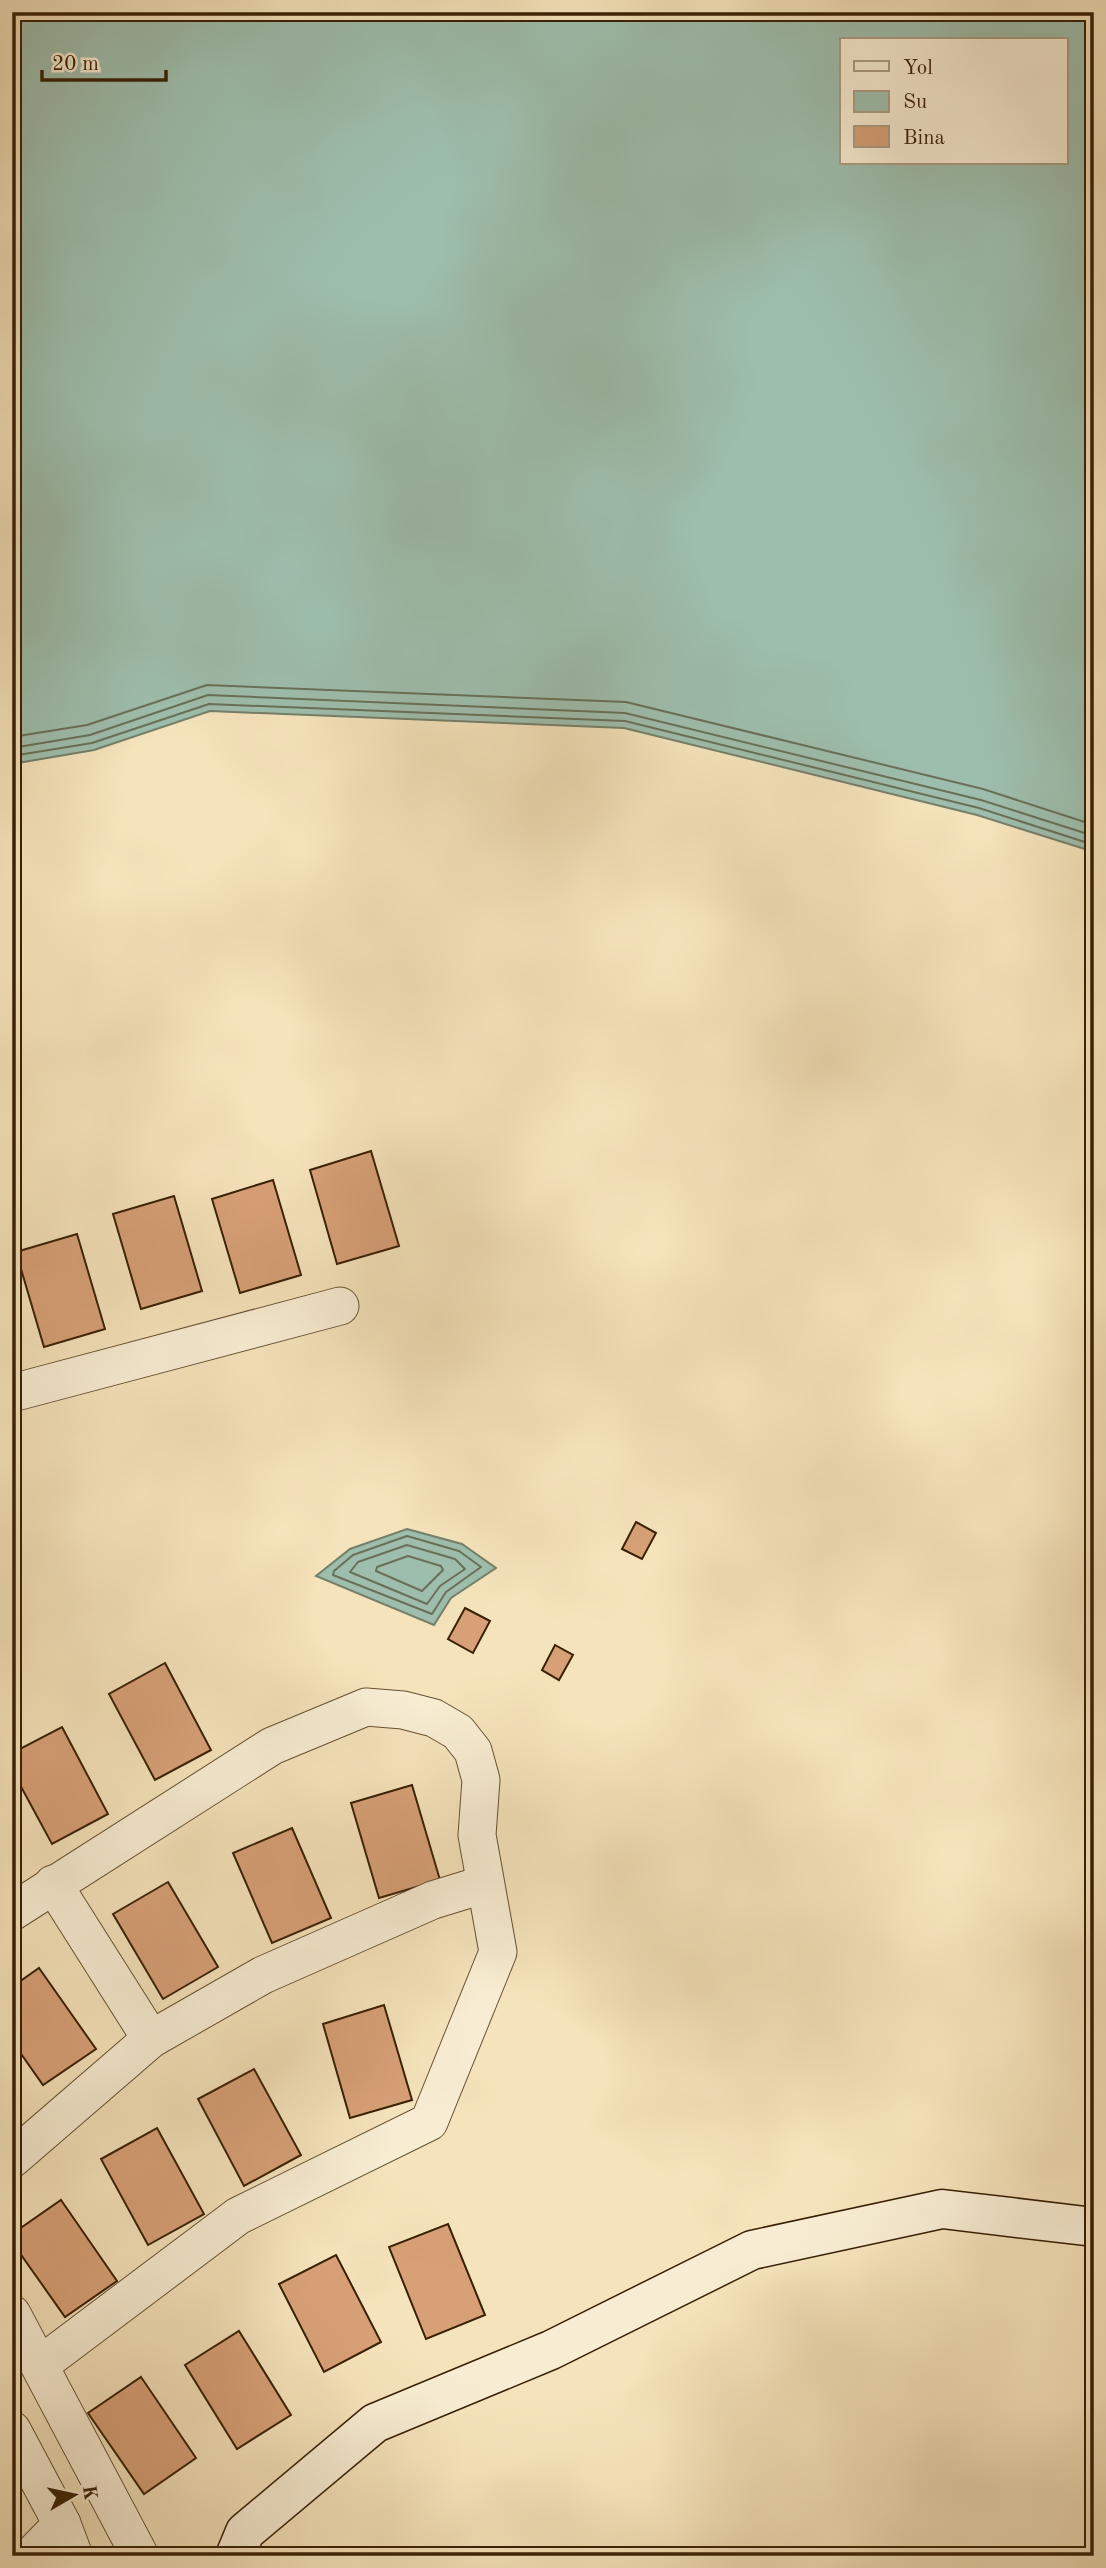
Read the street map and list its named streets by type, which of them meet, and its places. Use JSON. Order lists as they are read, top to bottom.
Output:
{
  "legend": ["Yol", "Su", "Bina"],
  "scale_bar": "20 m",
  "north": "right"
}
